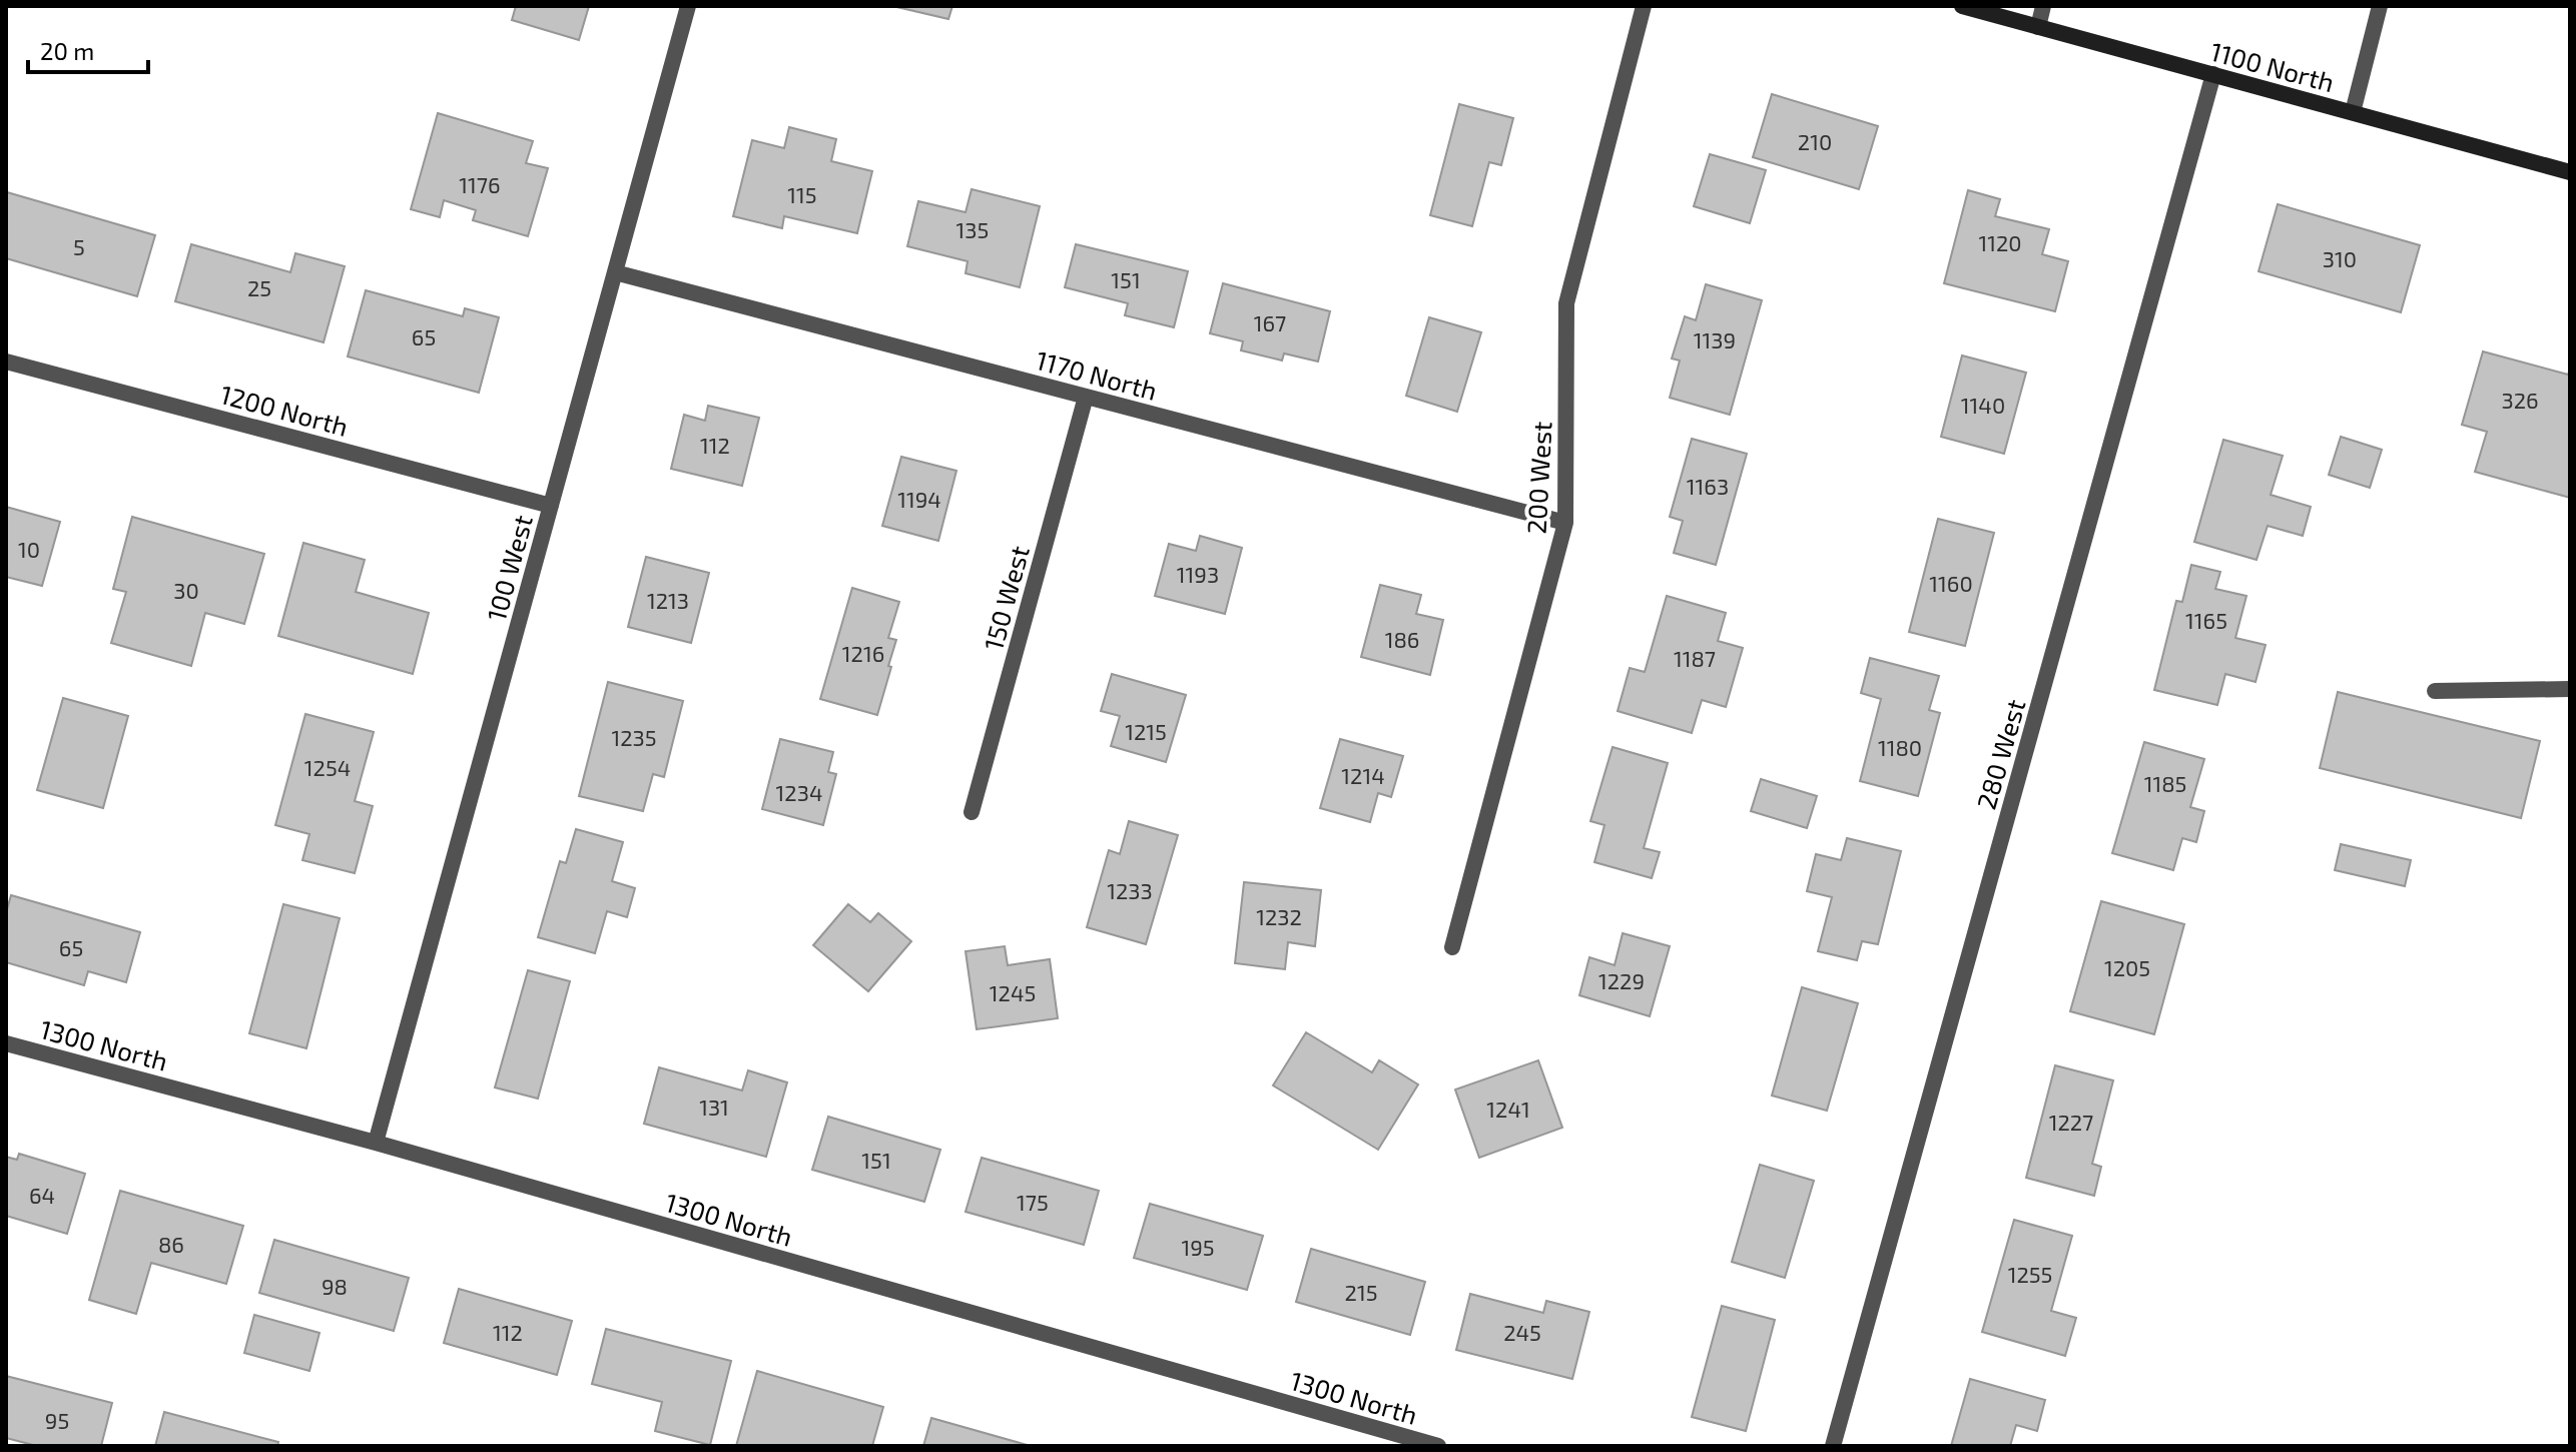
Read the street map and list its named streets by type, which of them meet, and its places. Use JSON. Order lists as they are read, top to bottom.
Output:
{
  "streets": {
    "main road": ["1100 North"],
    "street": [
      "1170 North",
      "1200 North",
      "200 West",
      "100 West",
      "150 West",
      "280 West",
      "1300 North"
    ]
  },
  "crossings": [
    ["1100 North", "280 West"],
    ["1170 North", "200 West"],
    ["1170 North", "100 West"],
    ["1170 North", "150 West"],
    ["1200 North", "100 West"],
    ["100 West", "1300 North"]
  ],
  "house_numbers": [
    "210",
    "1176",
    "115",
    "135",
    "1120",
    "5",
    "310",
    "151",
    "25",
    "167",
    "65",
    "1139",
    "326",
    "1140",
    "112",
    "1163",
    "1194",
    "10",
    "1193",
    "1160",
    "30",
    "1213",
    "1165",
    "186",
    "1216",
    "1187",
    "1215",
    "1235",
    "1180",
    "1254",
    "1214",
    "1185",
    "1234",
    "1233",
    "1232",
    "65",
    "1205",
    "1229",
    "1245",
    "131",
    "1241",
    "1227",
    "151",
    "64",
    "175",
    "86",
    "195",
    "1255",
    "98",
    "215",
    "112",
    "245",
    "95"
  ],
  "scale_bar": "20 m"
}
